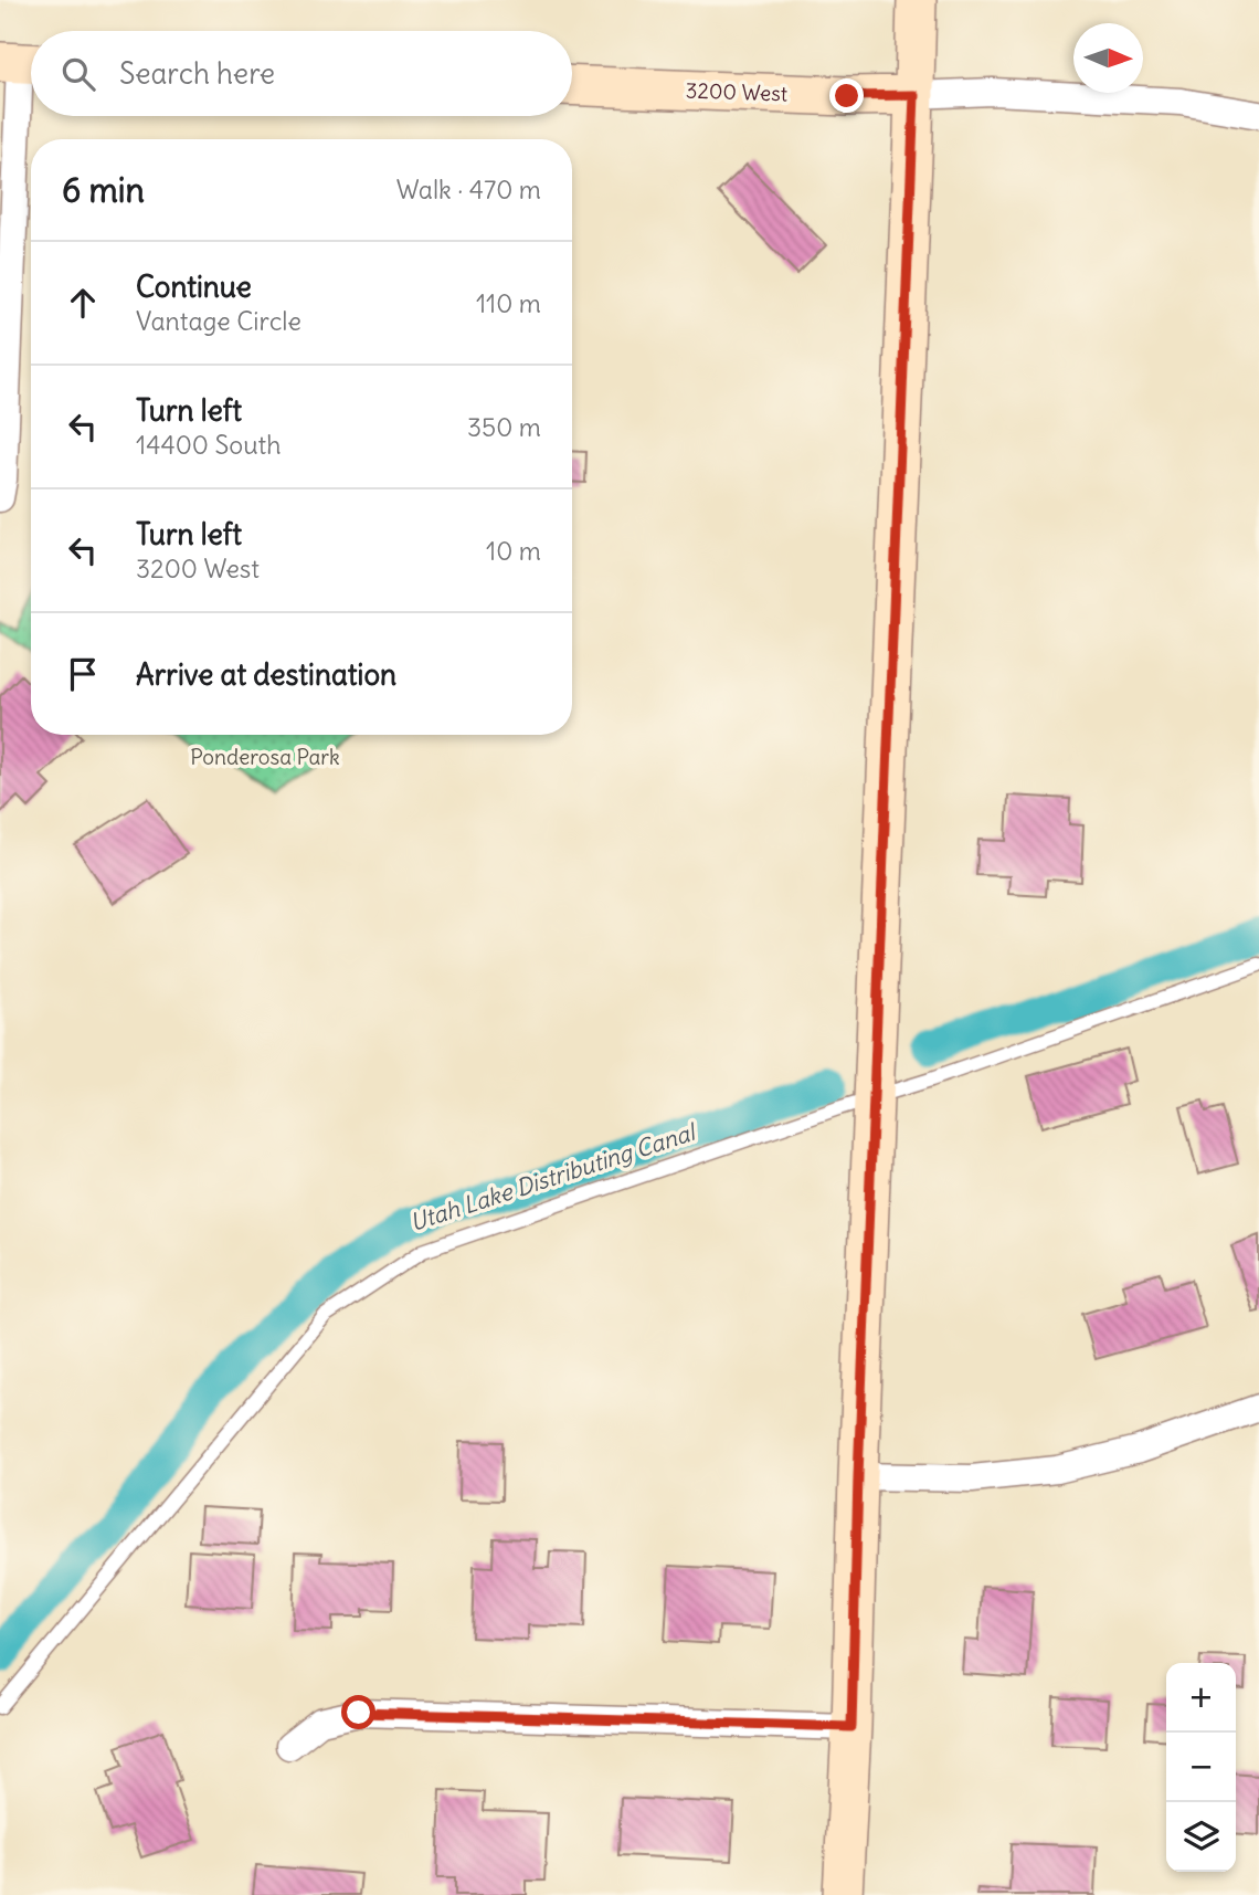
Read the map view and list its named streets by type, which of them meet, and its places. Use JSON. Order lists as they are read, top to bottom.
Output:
{
  "streets": {
    "street": ["3200 West"]
  },
  "water": ["Utah Lake Distributing Canal"],
  "parks": ["Ponderosa Park"],
  "north": "right",
  "page": {
    "search": "Search here",
    "heading": ["6 min", "Walk · 470 m"],
    "list": [
      ["Continue", "Vantage Circle", "110 m"],
      ["Turn left", "14400 South", "350 m"],
      ["Turn left", "3200 West", "10 m"],
      "Arrive at destination"
    ],
    "map_buttons": ["+", "−"]
  }
}
